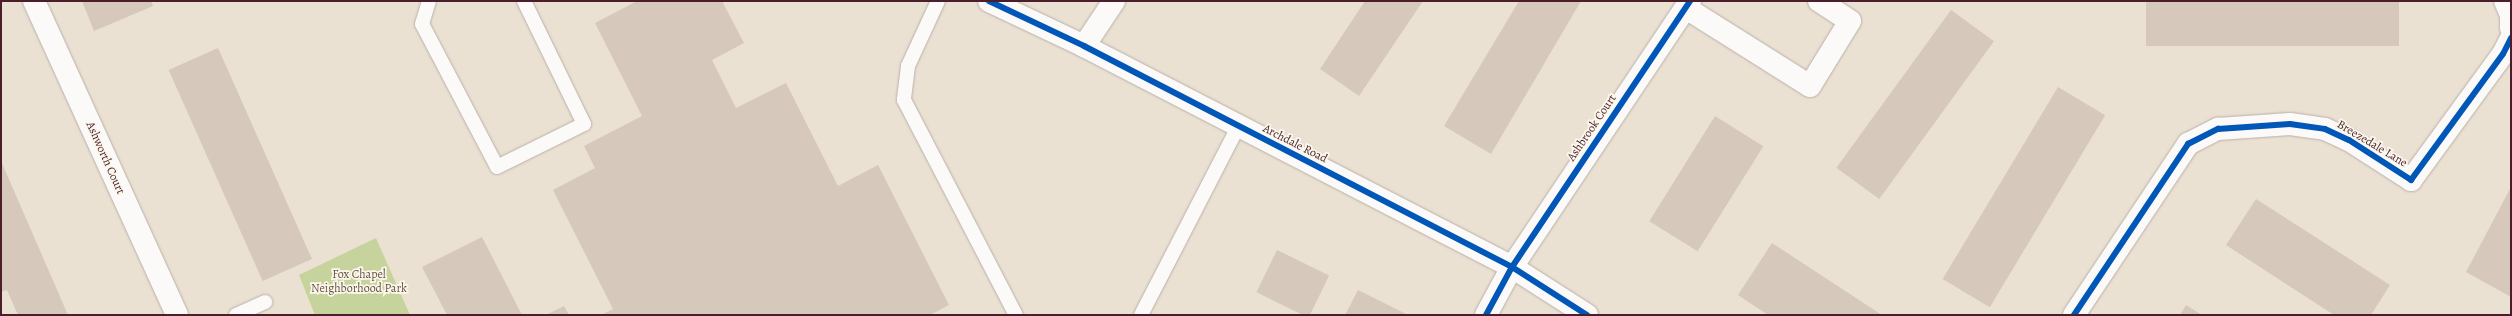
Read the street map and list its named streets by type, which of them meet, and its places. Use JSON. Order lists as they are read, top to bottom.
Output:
{
  "streets": {
    "street": [
      "Ashbrook Court",
      "Archdale Road",
      "Breezedale Lane",
      "Ashworth Court"
    ]
  },
  "crossings": [
    ["Ashbrook Court", "Archdale Road"]
  ],
  "parks": ["Fox Chapel Neighborhood Park"]
}
